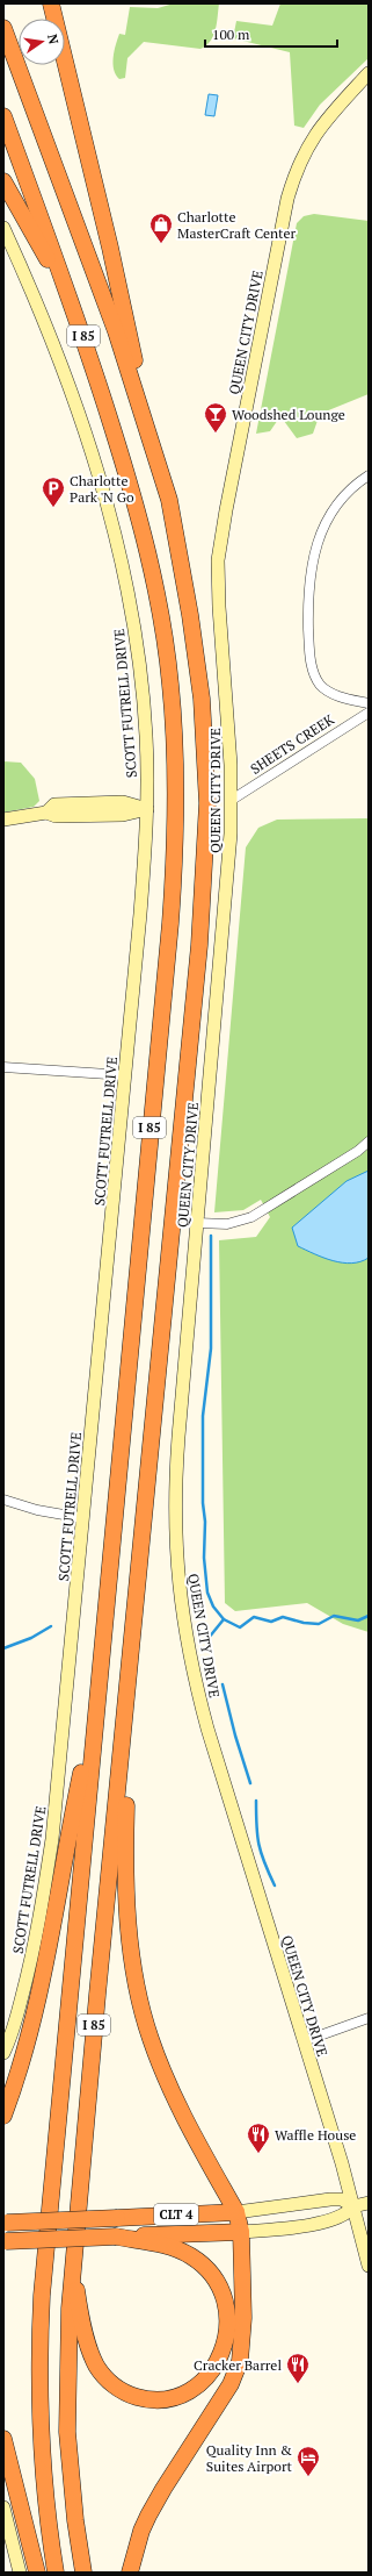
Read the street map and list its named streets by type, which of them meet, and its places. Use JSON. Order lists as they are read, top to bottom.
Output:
{
  "streets": {
    "highway": ["I 85", "CLT 4"],
    "street": ["QUEEN CITY DRIVE", "SCOTT FUTRELL DRIVE", "SHEETS CREEK"]
  },
  "crossings": [
    ["QUEEN CITY DRIVE", "SHEETS CREEK"]
  ],
  "places": {
    "shop": ["Charlotte MasterCraft Center"],
    "bar": ["Woodshed Lounge"],
    "parking": ["Charlotte Park 'N Go"],
    "restaurant": ["Waffle House", "Cracker Barrel"],
    "hotel": ["Quality Inn & Suites Airport"]
  },
  "scale_bar": "100 m",
  "north": "right"
}
